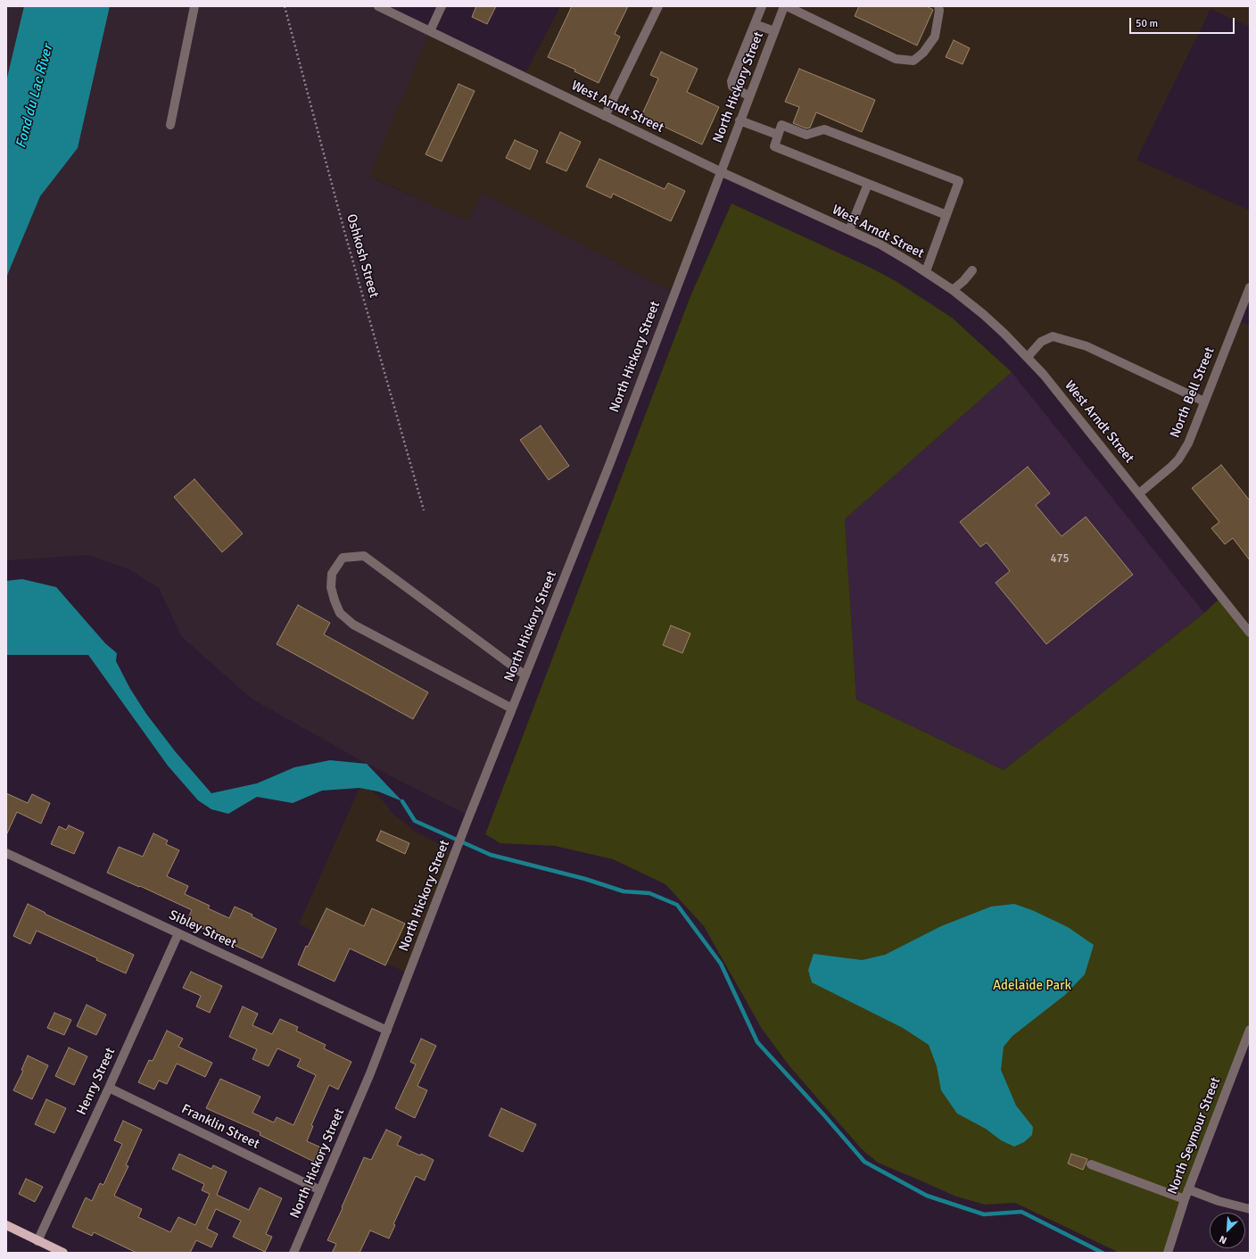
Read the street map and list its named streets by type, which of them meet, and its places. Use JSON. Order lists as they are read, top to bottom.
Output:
{
  "streets": {
    "street": [
      "North Hickory Street",
      "West Arndt Street",
      "North Bell Street",
      "Sibley Street",
      "Henry Street",
      "Franklin Street",
      "North Seymour Street"
    ],
    "path": ["Oshkosh Street"]
  },
  "crossings": [
    ["North Hickory Street", "West Arndt Street"],
    ["North Hickory Street", "Sibley Street"],
    ["North Hickory Street", "Franklin Street"],
    ["West Arndt Street", "North Bell Street"],
    ["Sibley Street", "Henry Street"],
    ["Henry Street", "Franklin Street"]
  ],
  "water": ["Fond du Lac River"],
  "parks": ["Adelaide Park"],
  "house_numbers": ["475"],
  "scale_bar": "50 m",
  "north": "bottom left"
}
